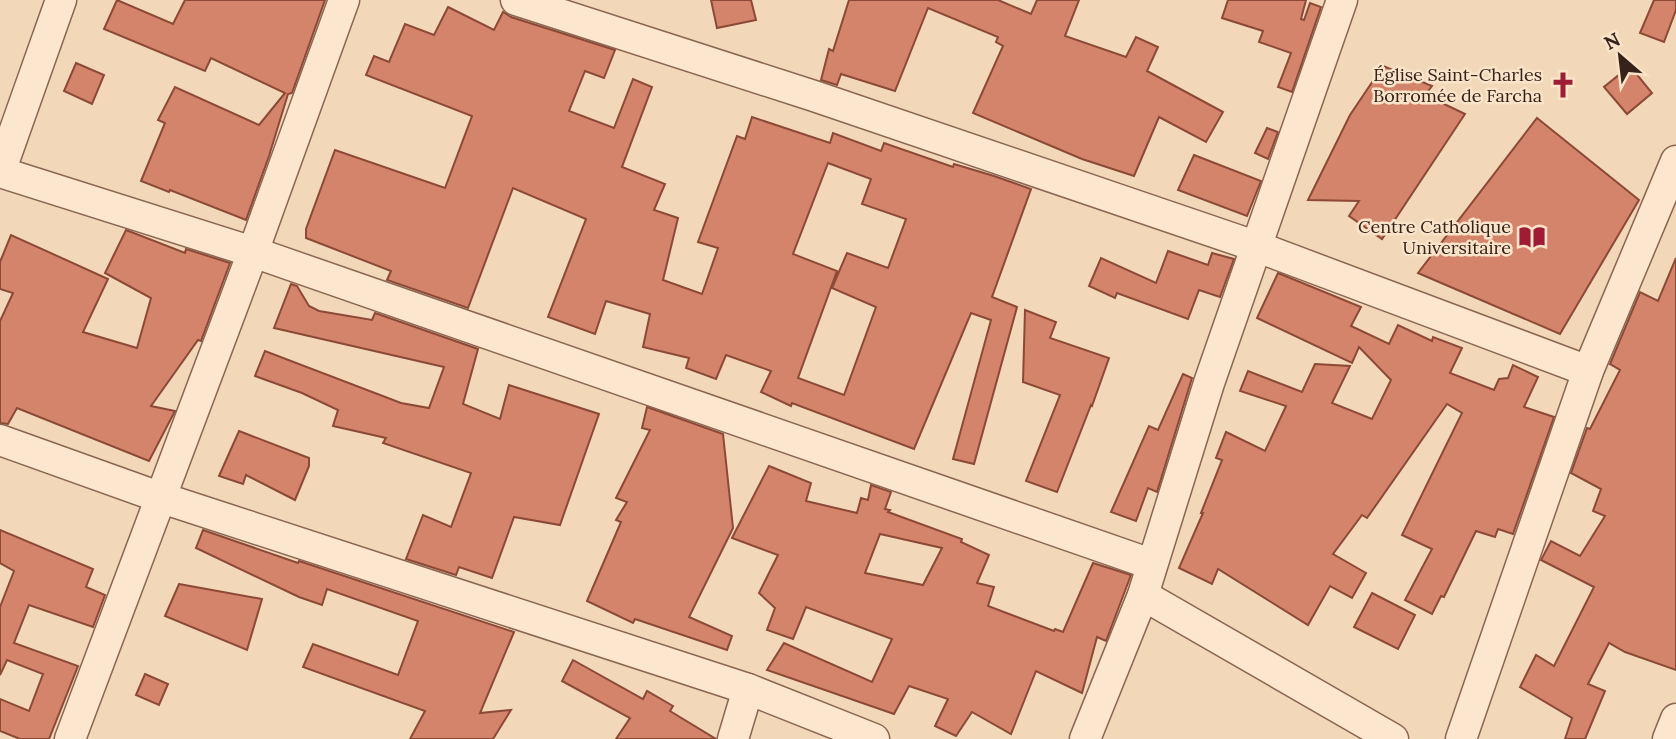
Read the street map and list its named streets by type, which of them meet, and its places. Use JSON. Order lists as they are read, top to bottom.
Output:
{
  "places": {
    "church": ["Église Saint-Charles Borromée de Farcha"],
    "library": ["Centre Catholique Universitaire"]
  },
  "north": "top left"
}
